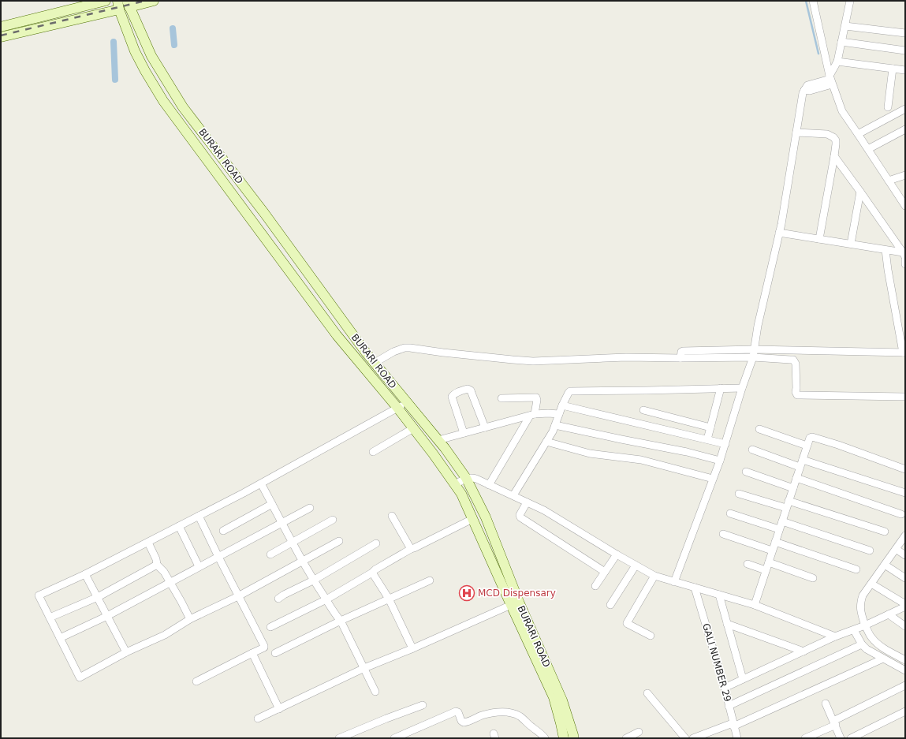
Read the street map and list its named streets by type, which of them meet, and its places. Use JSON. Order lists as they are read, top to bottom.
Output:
{
  "streets": {
    "main road": ["BURARI ROAD"],
    "street": ["GALI NUMBER 29"]
  },
  "places": {
    "hospital": ["MCD Dispensary"]
  }
}
